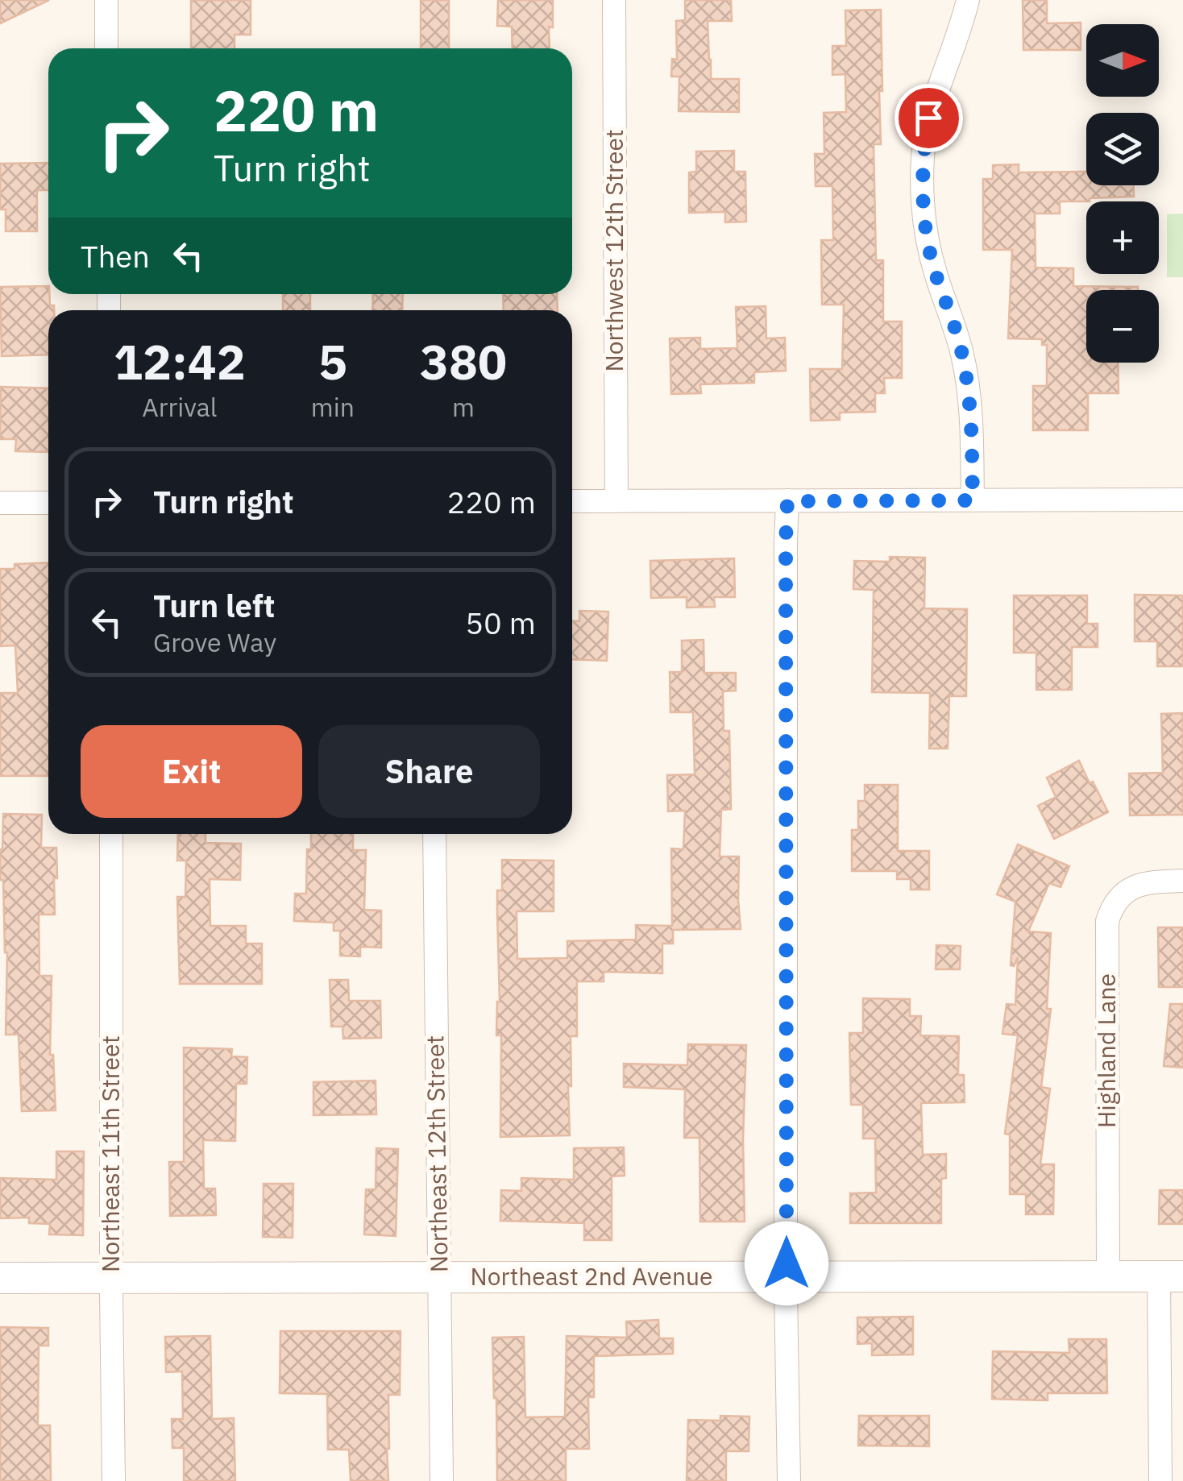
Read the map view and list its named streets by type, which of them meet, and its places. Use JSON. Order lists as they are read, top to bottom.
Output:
{
  "streets": {
    "street": [
      "Northwest 12th Street",
      "Highland Lane",
      "Northeast 11th Street",
      "Northeast 12th Street",
      "Northeast 2nd Avenue"
    ]
  },
  "crossings": [
    ["Highland Lane", "Northeast 2nd Avenue"],
    ["Northeast 11th Street", "Northeast 2nd Avenue"],
    ["Northeast 12th Street", "Northeast 2nd Avenue"]
  ],
  "north": "right",
  "page": {
    "map_buttons": ["+", "−"],
    "turn": ["220 m", "Turn right"],
    "then": "Then",
    "eta": [
      "12:42",
      "Arrival",
      "5",
      "min",
      "380",
      "m"
    ],
    "list": [
      {
        "name": "Turn right",
        "value": "220 m"
      },
      {
        "name": "Turn left",
        "note": "Grove Way",
        "value": "50 m"
      }
    ],
    "buttons": ["Exit", "Share"]
  }
}
